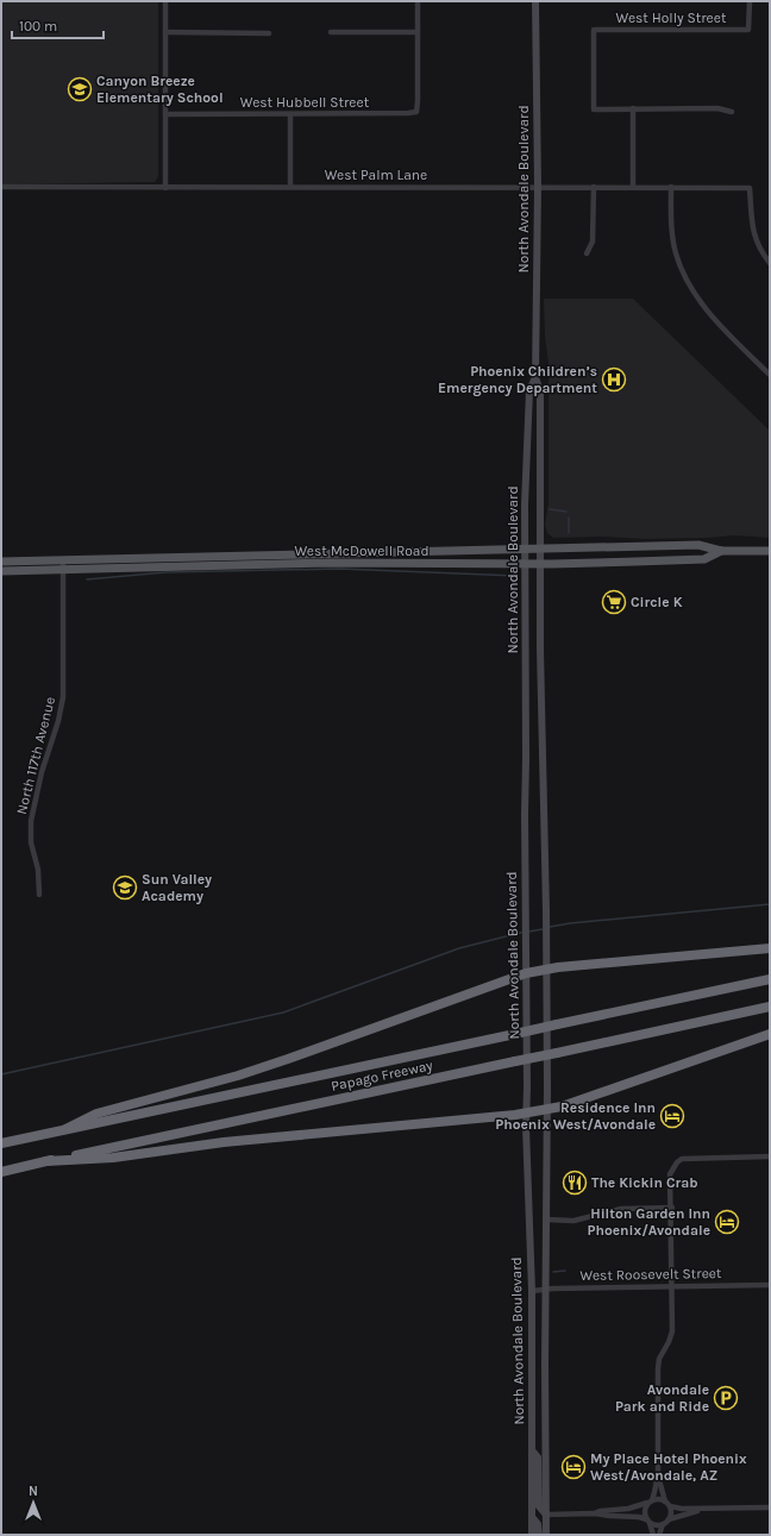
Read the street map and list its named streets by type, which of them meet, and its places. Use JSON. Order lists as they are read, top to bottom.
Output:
{
  "streets": {
    "highway": ["Papago Freeway"],
    "main road": ["North Avondale Boulevard", "West McDowell Road"],
    "street": [
      "West Holly Street",
      "West Hubbell Street",
      "West Palm Lane",
      "North 117th Avenue",
      "West Roosevelt Street"
    ]
  },
  "crossings": [
    ["West Palm Lane", "North Avondale Boulevard"],
    ["North Avondale Boulevard", "West McDowell Road"],
    ["North Avondale Boulevard", "West Roosevelt Street"],
    ["West McDowell Road", "North 117th Avenue"]
  ],
  "places": {
    "school or university": ["Canyon Breeze Elementary School", "Sun Valley Academy"],
    "hospital": ["Phoenix Children’s Emergency Department"],
    "supermarket": ["Circle K"],
    "hotel": ["Residence Inn Phoenix West/Avondale", "Hilton Garden Inn Phoenix/Avondale", "My Place Hotel Phoenix West/Avondale, AZ"],
    "restaurant": ["The Kickin Crab"],
    "parking": ["Avondale Park and Ride"]
  },
  "scale_bar": "100 m",
  "north": "top"
}
